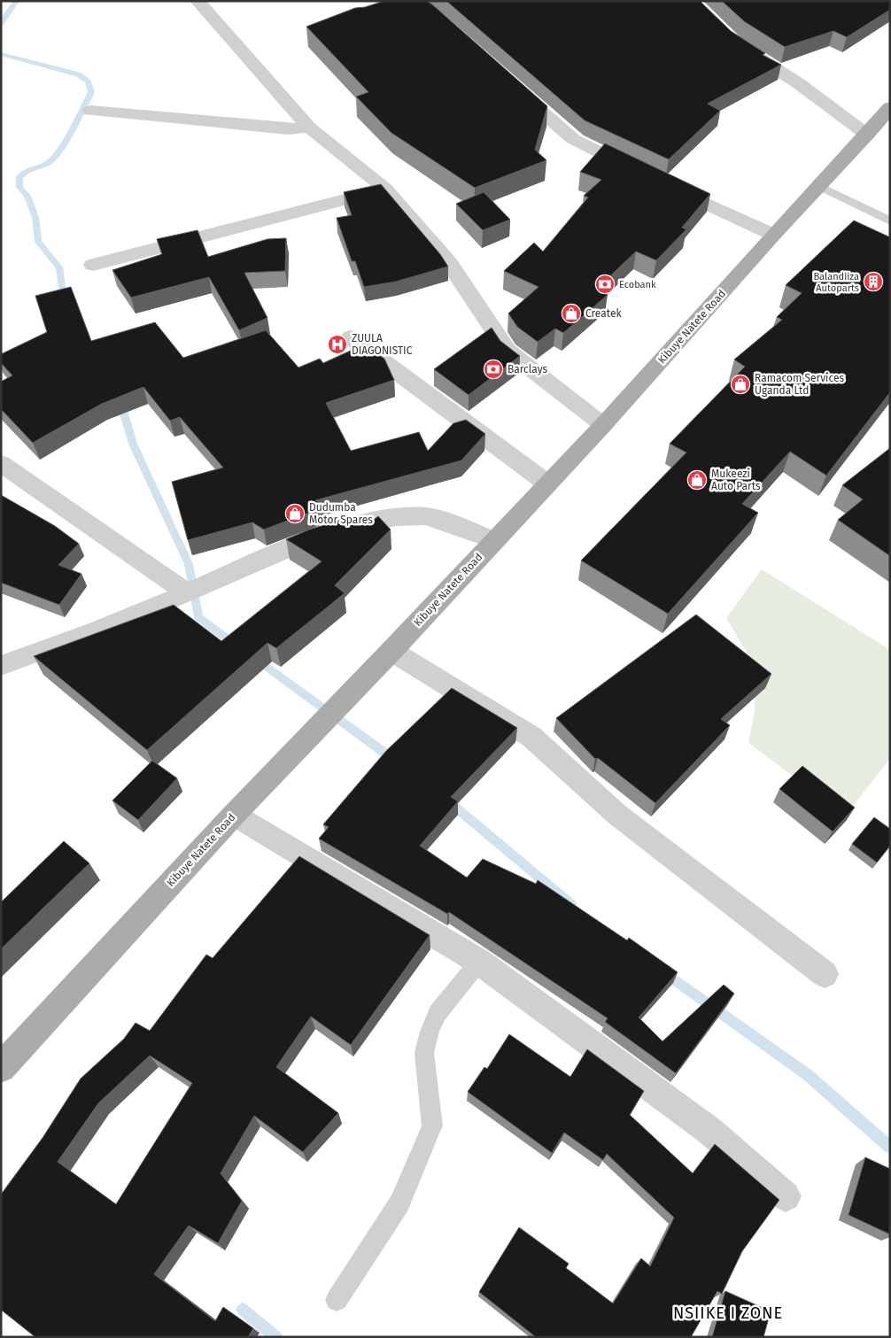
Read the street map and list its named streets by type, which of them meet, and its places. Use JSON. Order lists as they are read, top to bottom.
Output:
{
  "streets": {
    "main road": ["Kibuye Natete Road"]
  },
  "districts": ["NSIIKE I ZONE"],
  "places": {
    "building": ["Balandiiza Autoparts"],
    "bank": ["Ecobank", "Barclays"],
    "shop": [
      "Createk",
      "Ramacom Services Uganda Ltd",
      "Mukeezi Auto Parts",
      "Dudumba Motor Spares"
    ],
    "hospital": ["ZUULA DIAGONISTIC"]
  }
}
